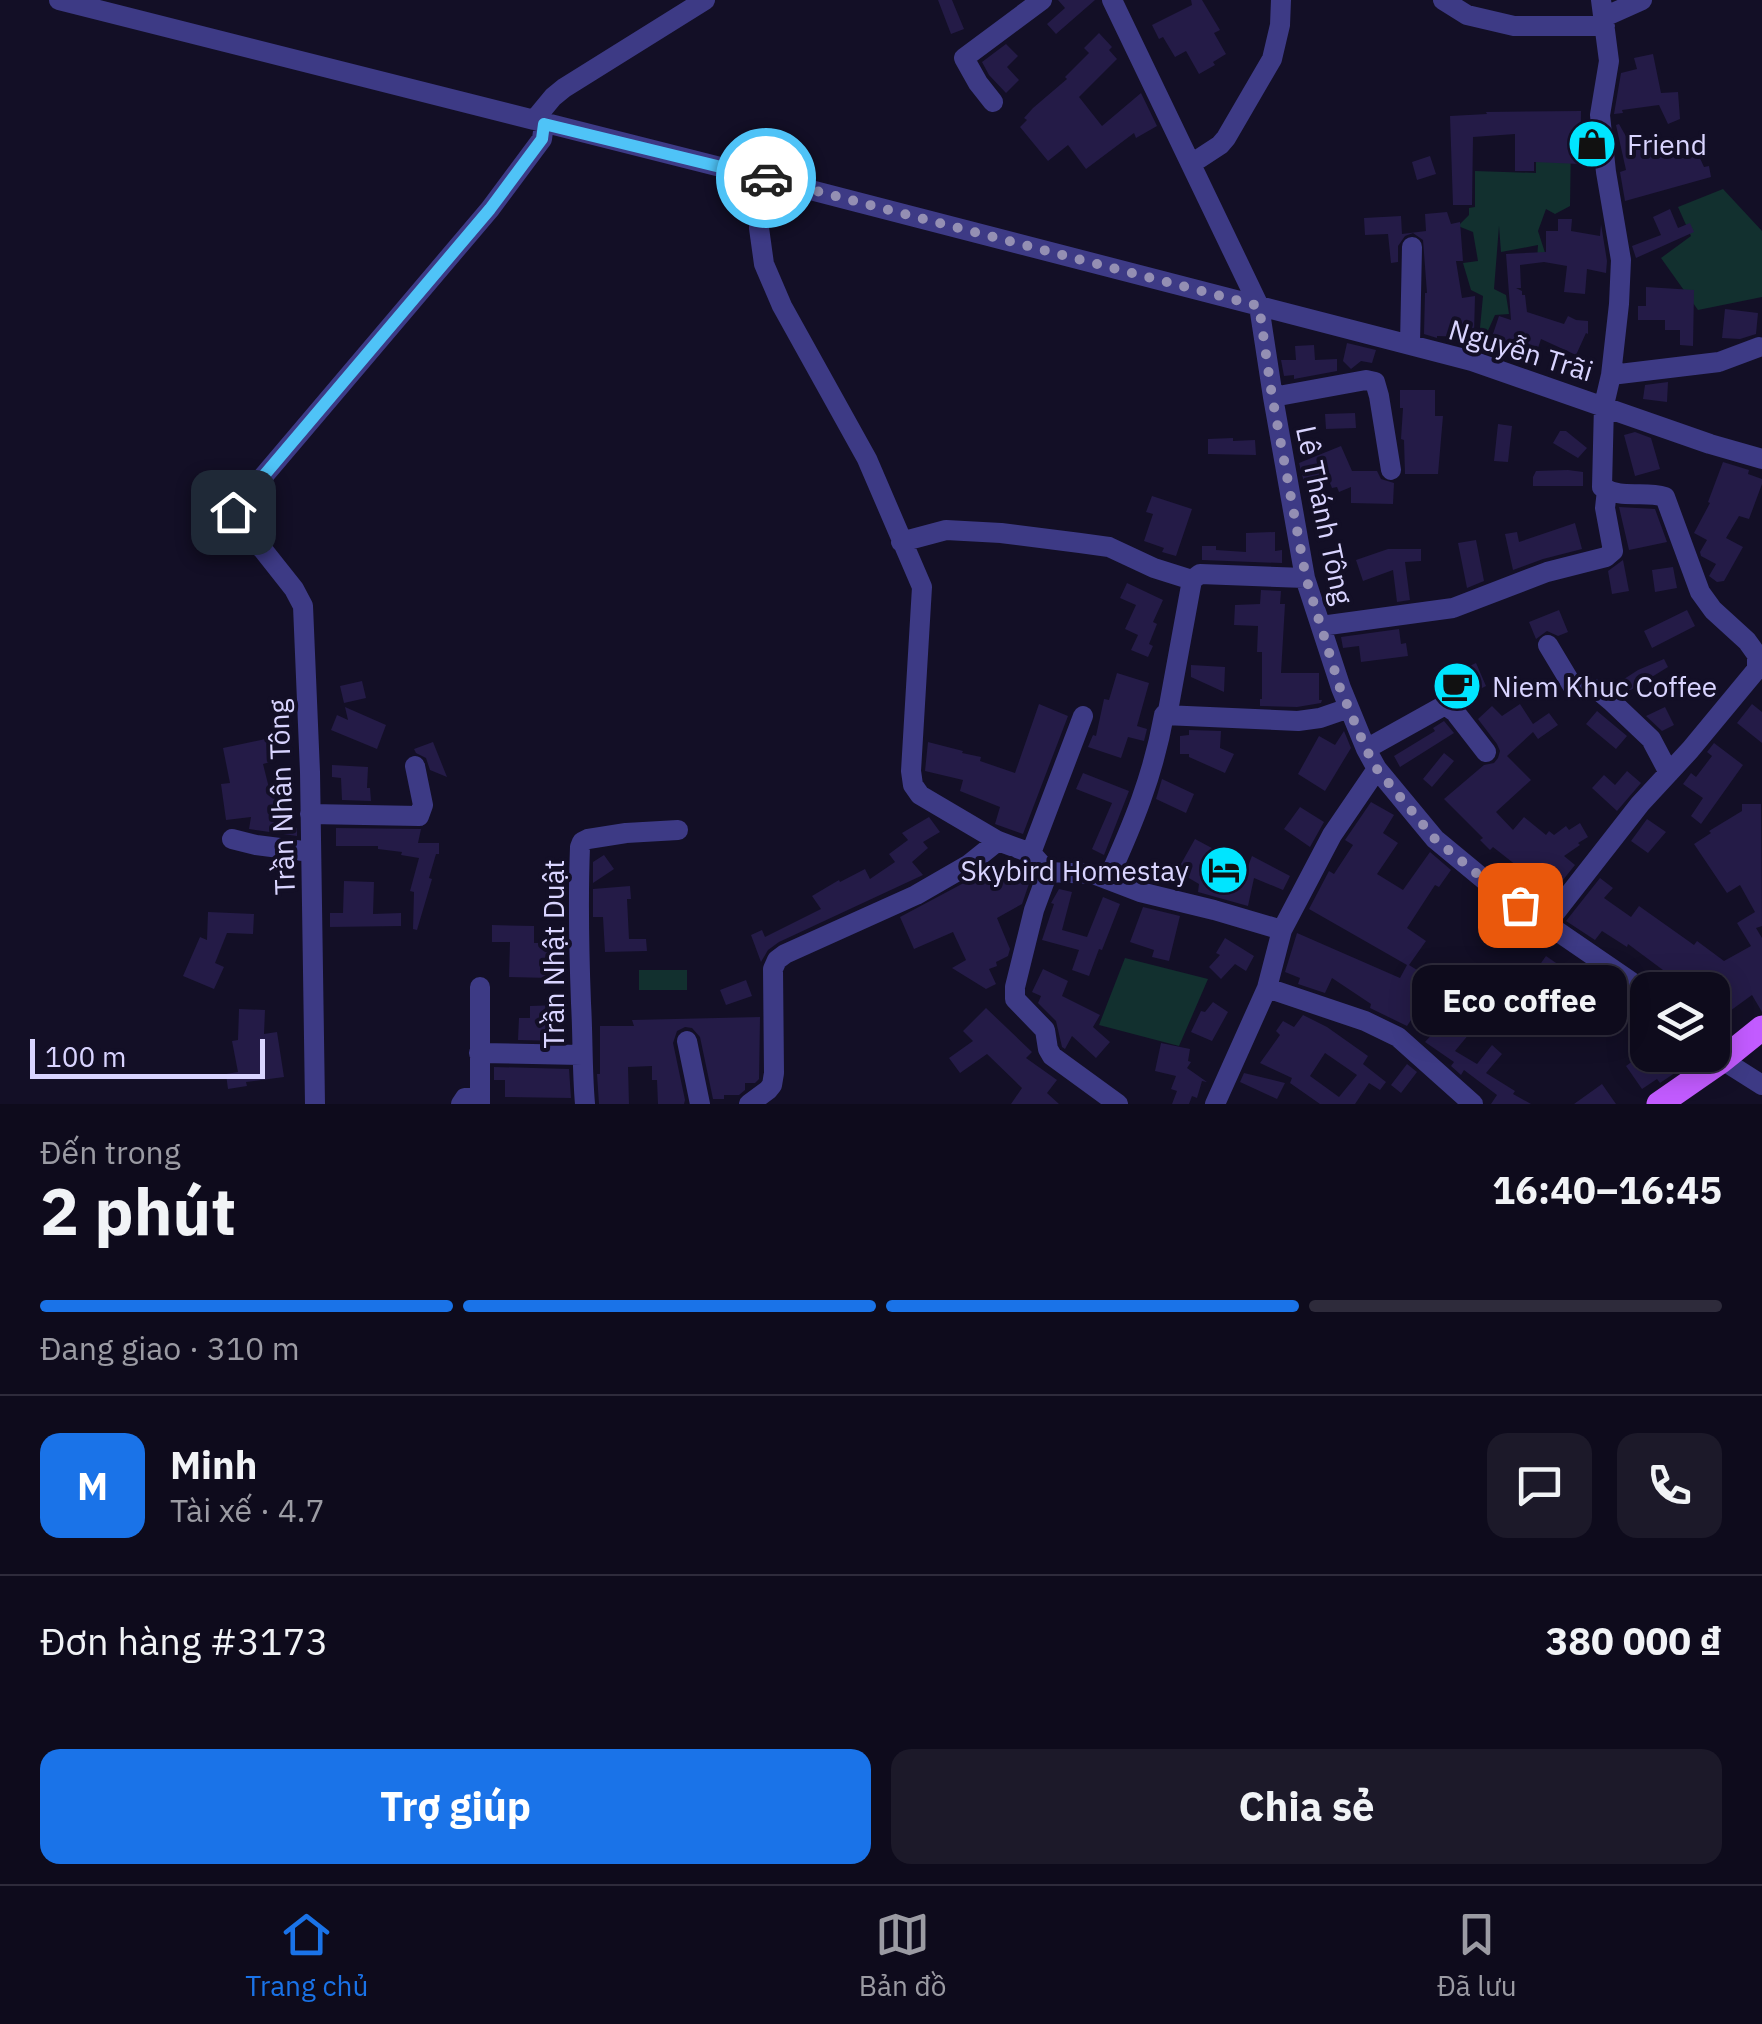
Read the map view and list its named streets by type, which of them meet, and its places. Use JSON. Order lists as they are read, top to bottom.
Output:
{
  "streets": {
    "street": [
      "Nguyễn Trãi",
      "Lê Thánh Tông",
      "Trần Nhân Tông",
      "Trần Nhật Duật"
    ]
  },
  "crossings": [
    ["Nguyễn Trãi", "Lê Thánh Tông"],
    ["Nguyễn Trãi", "Trần Nhân Tông"]
  ],
  "places": {
    "shop": ["Friend"],
    "cafe": ["Niem Khuc Coffee"],
    "hotel": ["Skybird Homestay"],
    "other": ["Eco coffee"]
  },
  "scale_bar": "100 m",
  "page": {
    "bubble": "Eco coffee",
    "scale": "100 m",
    "heading": ["2 phút", "Đến trong", "16:40–16:45"],
    "panel": [
      "Minh",
      "Tài xế · 4.7",
      "Đơn hàng #3173",
      "380 000 ₫"
    ],
    "bar": "Đang giao · 310 m",
    "round": "M",
    "buttons": ["Trợ giúp", "Chia sẻ"],
    "tabs": ["Trang chủ", "Bản đồ", "Đã lưu"]
  }
}
